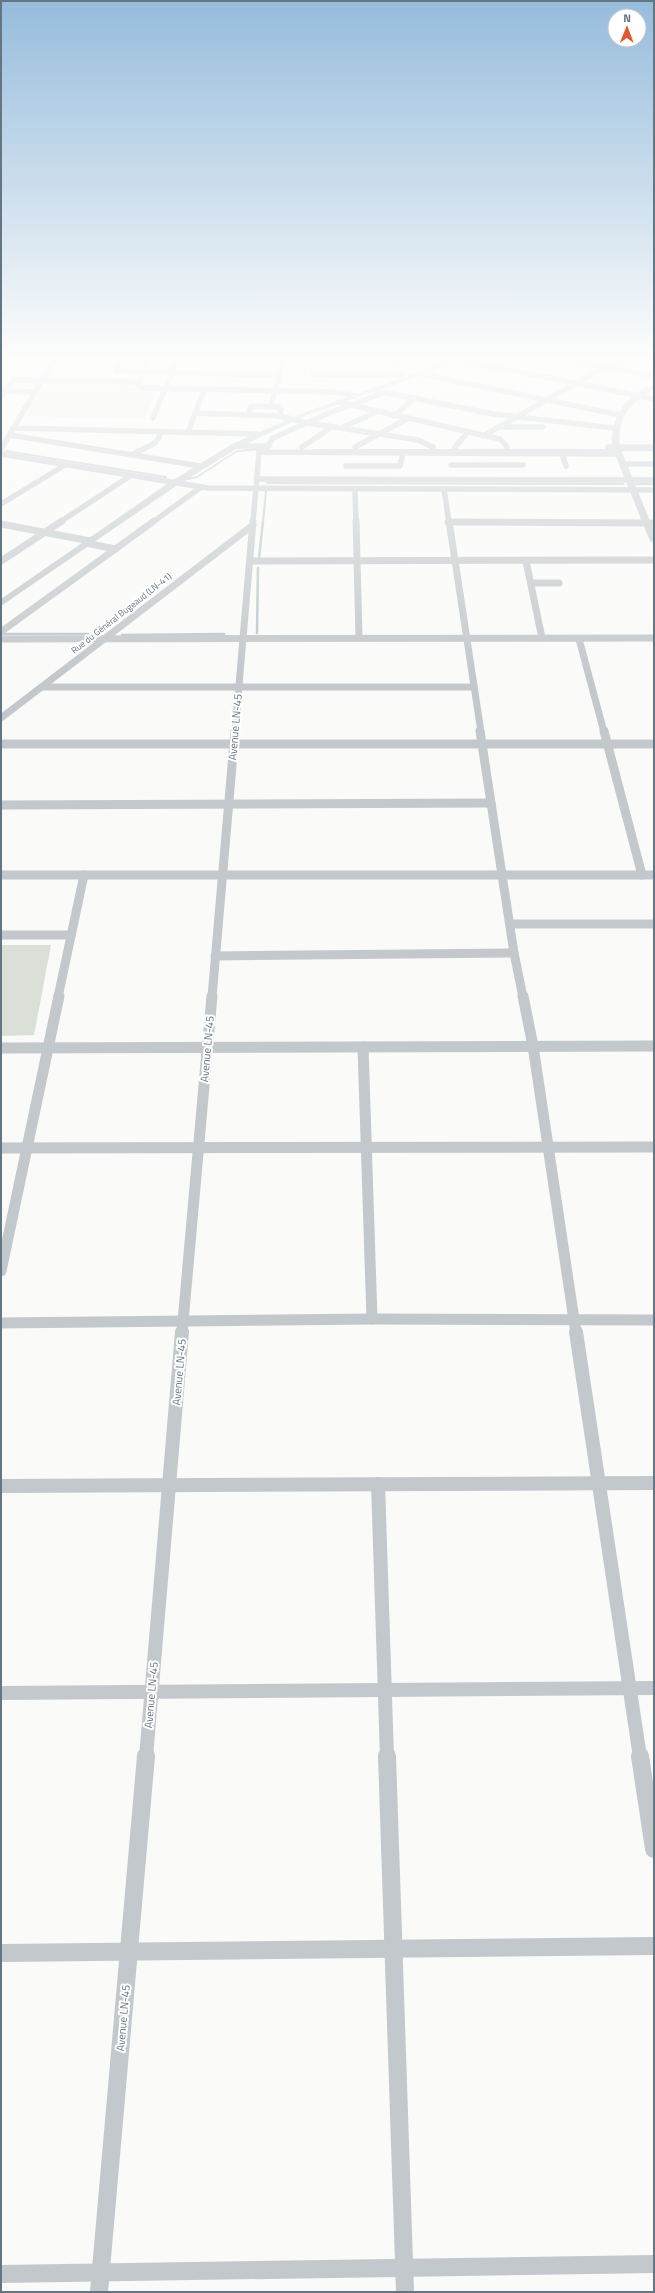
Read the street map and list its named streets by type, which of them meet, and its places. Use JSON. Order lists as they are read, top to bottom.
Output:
{
  "streets": {
    "street": ["Rue du Général Bugeaud (LN-41)", "Avenue LN-45"]
  },
  "crossings": [
    ["Rue du Général Bugeaud (LN-41)", "Avenue LN-45"]
  ],
  "north": "top"
}
